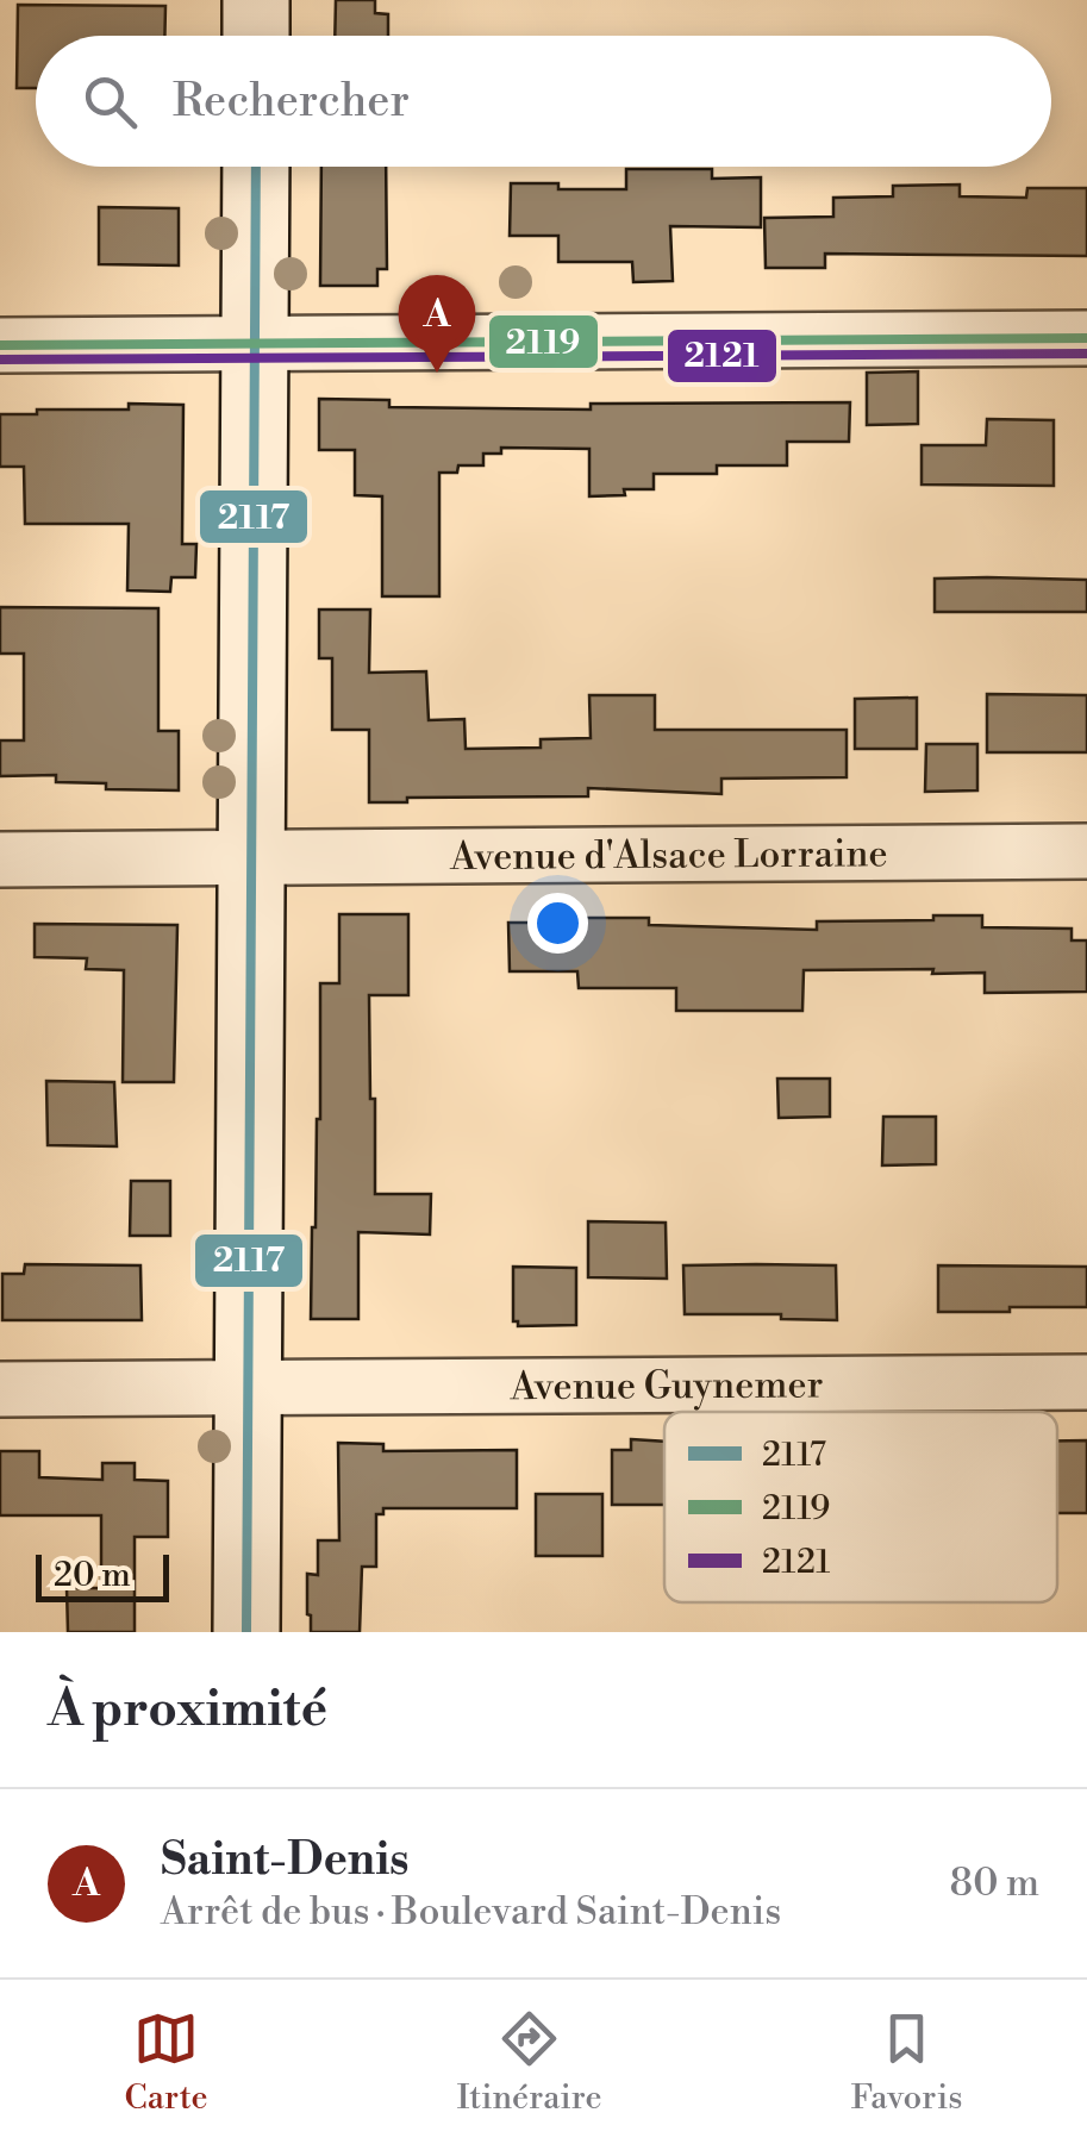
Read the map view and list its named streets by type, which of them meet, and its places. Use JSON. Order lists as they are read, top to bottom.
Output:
{
  "streets": {
    "street": ["Avenue d'Alsace Lorraine", "Avenue Guynemer"]
  },
  "lines": ["transit line 2117", "transit line 2119", "transit line 2121"],
  "legend": ["2117", "2119", "2121"],
  "scale_bar": "20 m",
  "page": {
    "search": "Rechercher",
    "pins": "A",
    "scale": "20 m",
    "heading": "À proximité",
    "list": [
      {
        "mark": "A",
        "name": "Saint-Denis",
        "note": "Arrêt de bus · Boulevard Saint-Denis",
        "value": "80 m"
      }
    ],
    "nav": ["Carte", "Itinéraire", "Favoris"]
  }
}
